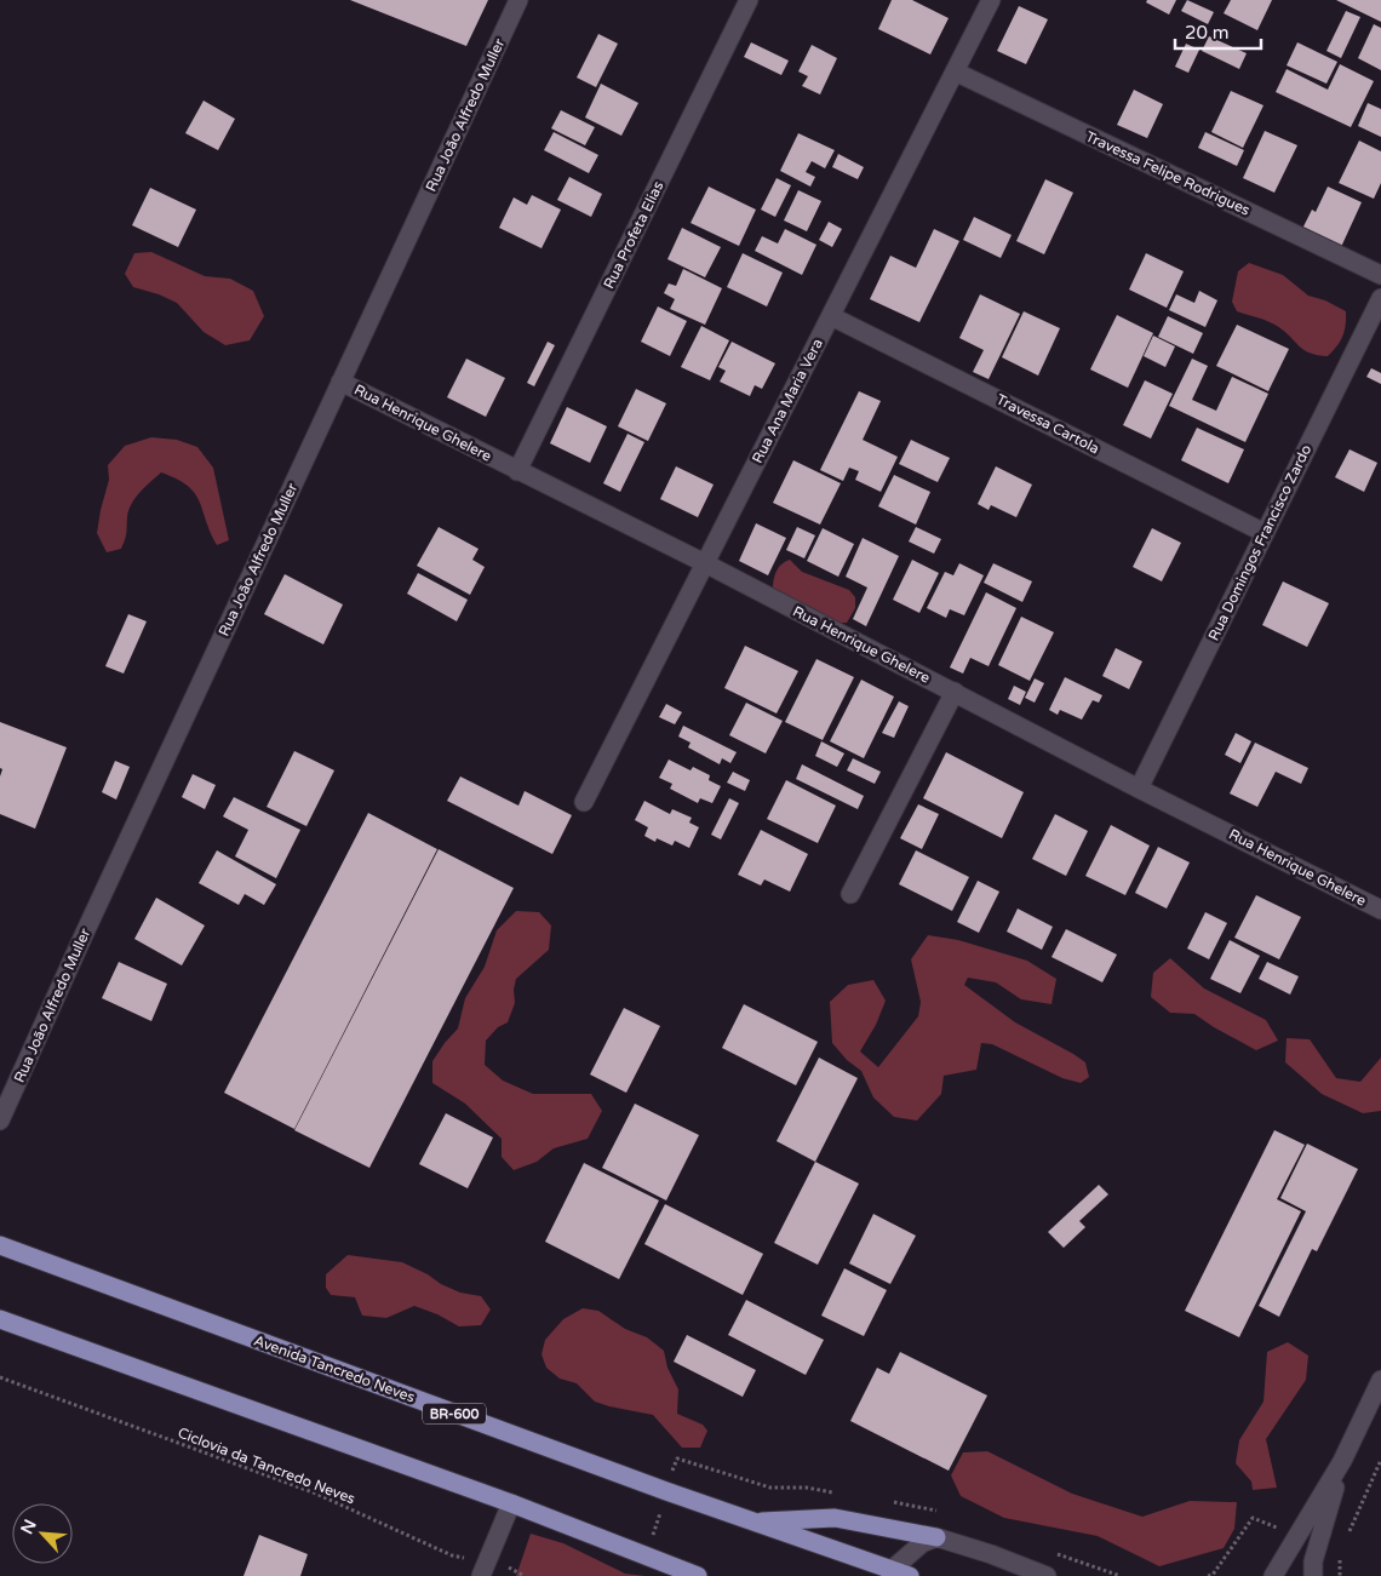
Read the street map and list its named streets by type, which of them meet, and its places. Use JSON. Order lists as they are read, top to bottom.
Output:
{
  "streets": {
    "main road": ["Avenida Tancredo Neves", "BR-600"],
    "street": [
      "Rua João Alfredo Muller",
      "Travessa Felipe Rodrigues",
      "Rua Profeta Elias",
      "Rua Ana Maria Vera",
      "Rua Henrique Ghelere",
      "Travessa Cartola",
      "Rua Domingos Francisco Zardo"
    ],
    "path": ["Ciclovia da Tancredo Neves"]
  },
  "crossings": [
    ["Rua João Alfredo Muller", "Rua Henrique Ghelere"],
    ["Travessa Felipe Rodrigues", "Rua Ana Maria Vera"],
    ["Rua Profeta Elias", "Rua Henrique Ghelere"],
    ["Rua Ana Maria Vera", "Rua Henrique Ghelere"],
    ["Rua Ana Maria Vera", "Travessa Cartola"],
    ["Rua Henrique Ghelere", "Rua Domingos Francisco Zardo"],
    ["Travessa Cartola", "Rua Domingos Francisco Zardo"]
  ],
  "scale_bar": "20 m",
  "north": "top left"
}
